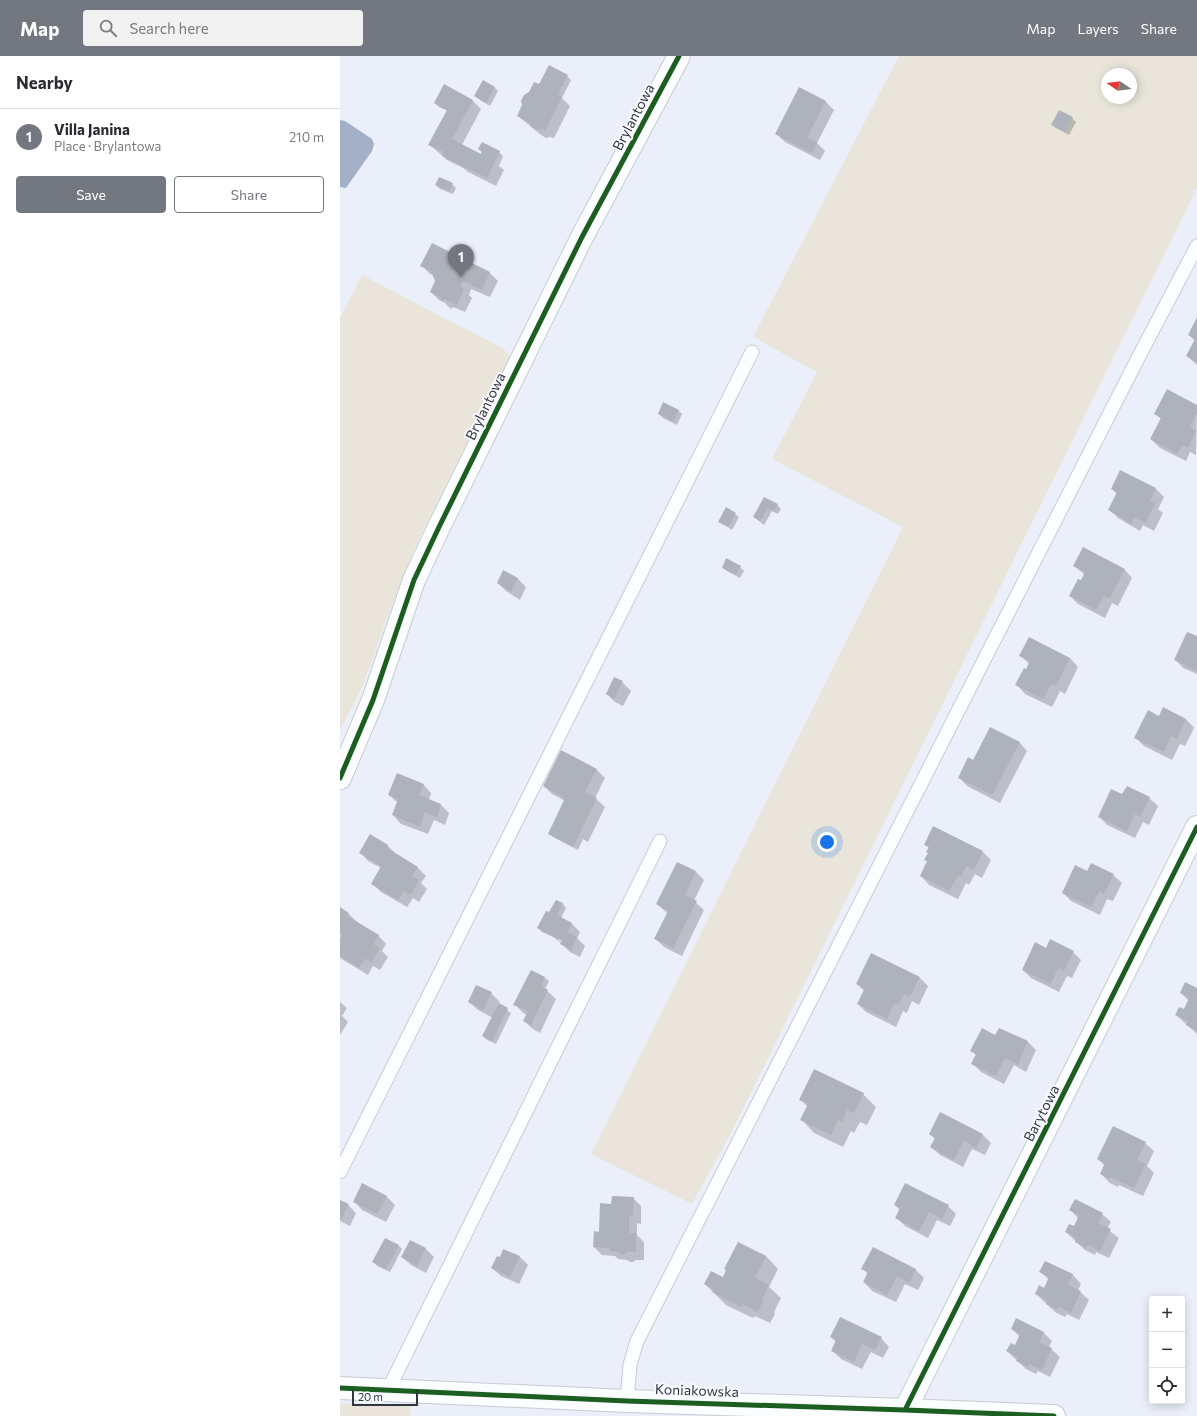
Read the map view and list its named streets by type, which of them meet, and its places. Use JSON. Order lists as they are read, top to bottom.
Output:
{
  "streets": {
    "street": ["Brylantowa", "Barytowa", "Koniakowska"]
  },
  "crossings": [
    ["Barytowa", "Koniakowska"]
  ],
  "scale_bar": "20 m",
  "north": "left",
  "page": {
    "header": "Map",
    "search": "Search here",
    "nav": ["Map", "Layers", "Share"],
    "heading": "Nearby",
    "list": [
      {
        "mark": "1",
        "name": "Villa Janina",
        "note": "Place · Brylantowa",
        "value": "210 m"
      }
    ],
    "buttons": ["Save", "Share"],
    "pins": "1",
    "map_buttons": ["+", "−"],
    "scale": "20 m"
  }
}
